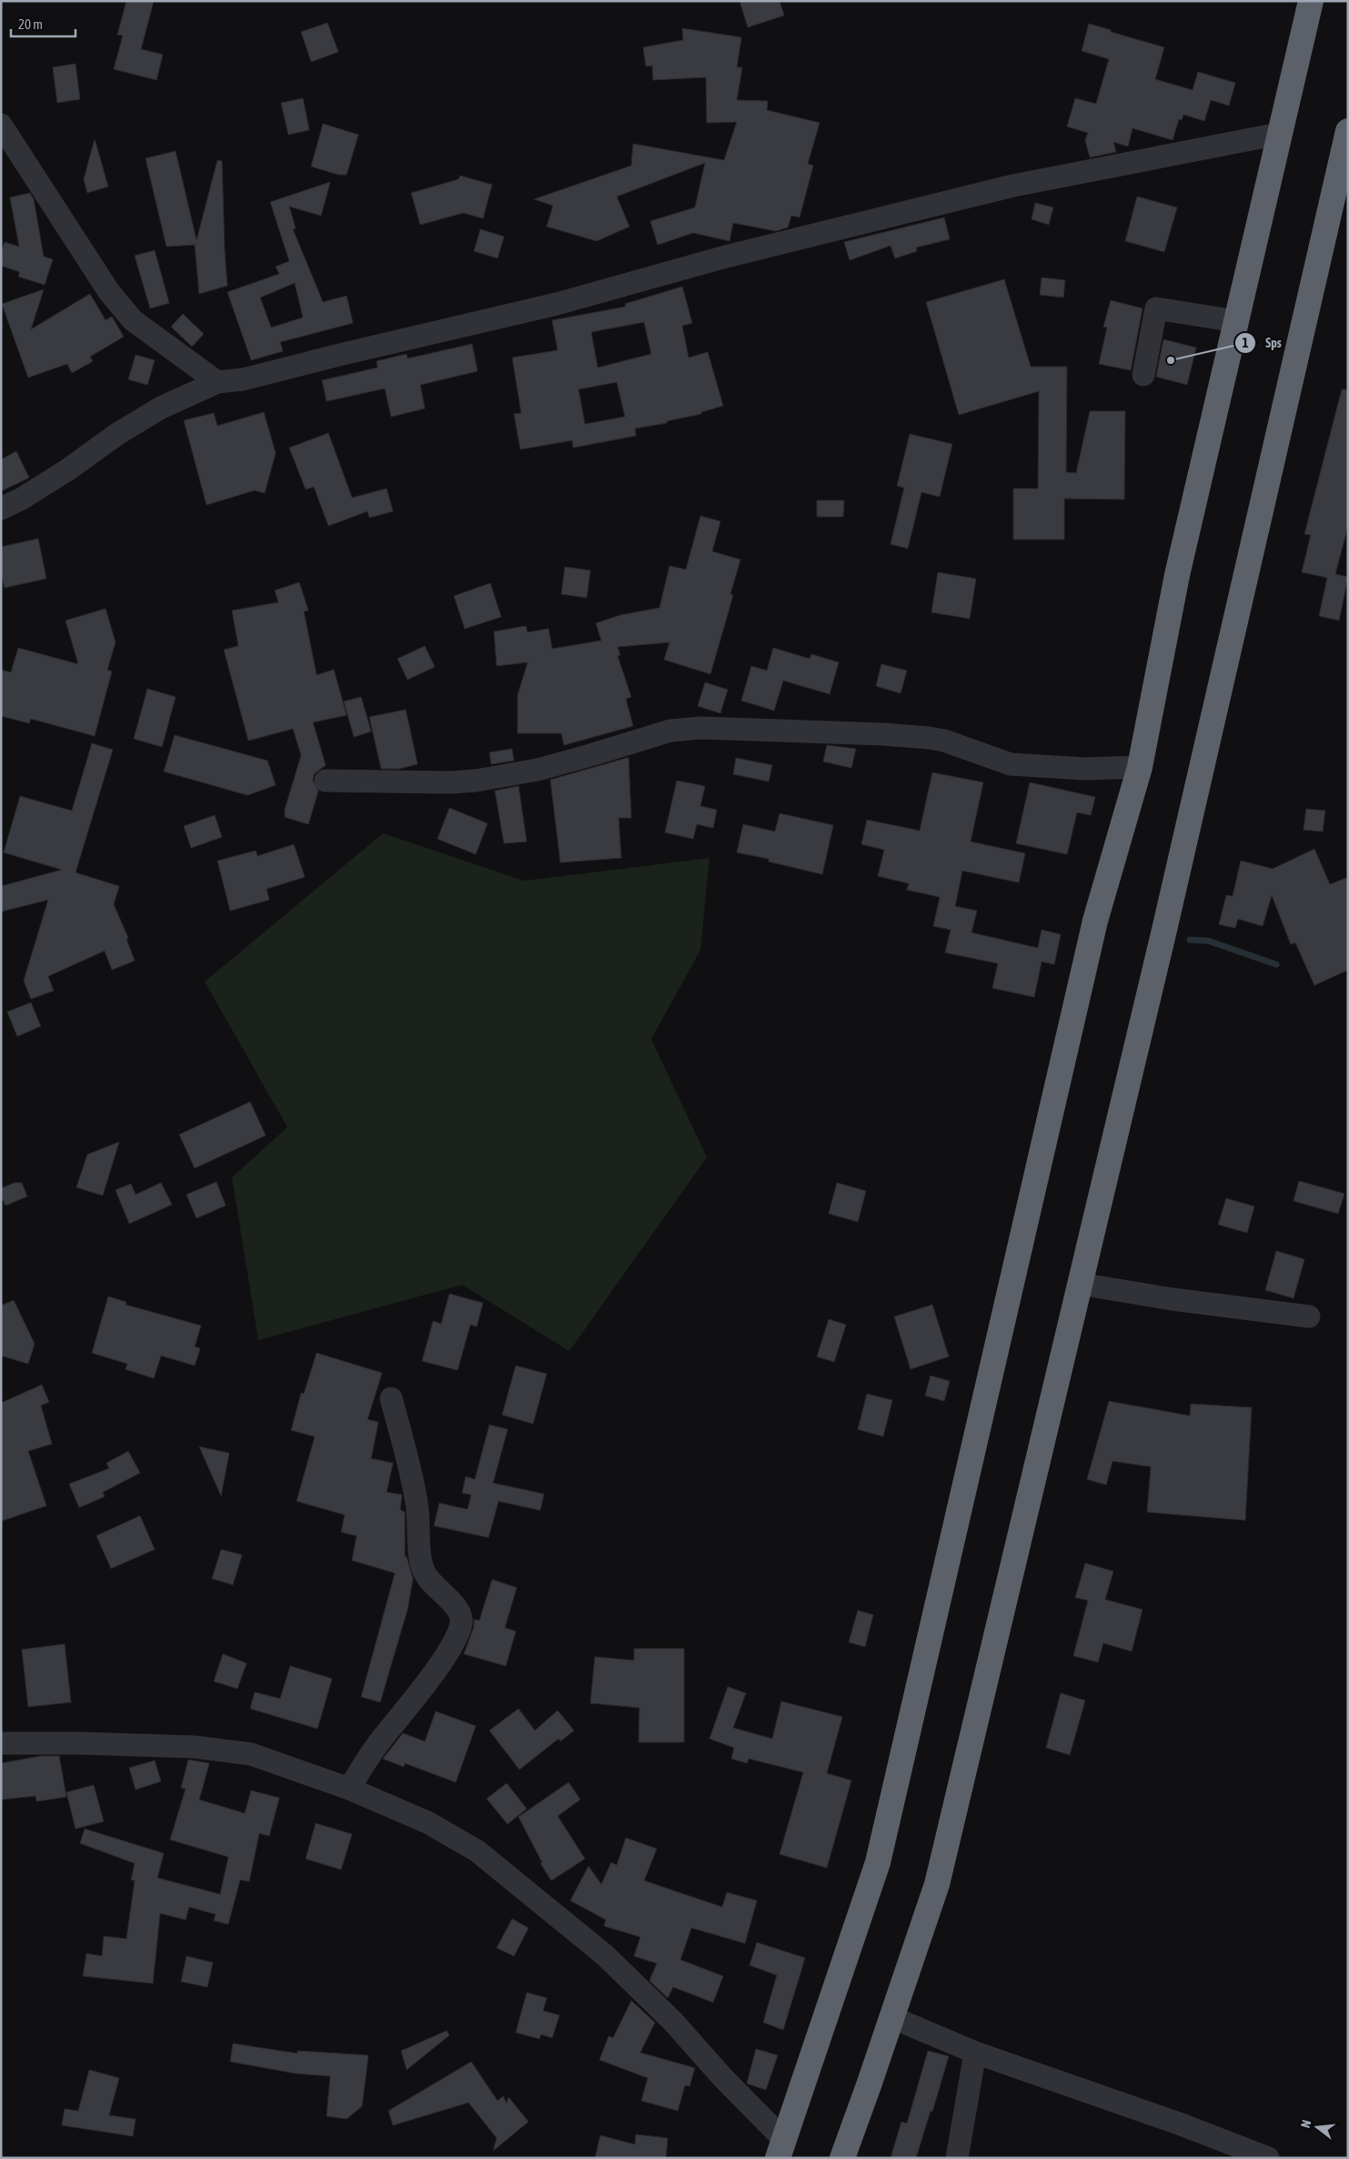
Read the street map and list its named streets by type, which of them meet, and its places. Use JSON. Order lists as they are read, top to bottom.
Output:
{
  "places": ["Sps"],
  "scale_bar": "20 m",
  "north": "left"
}
